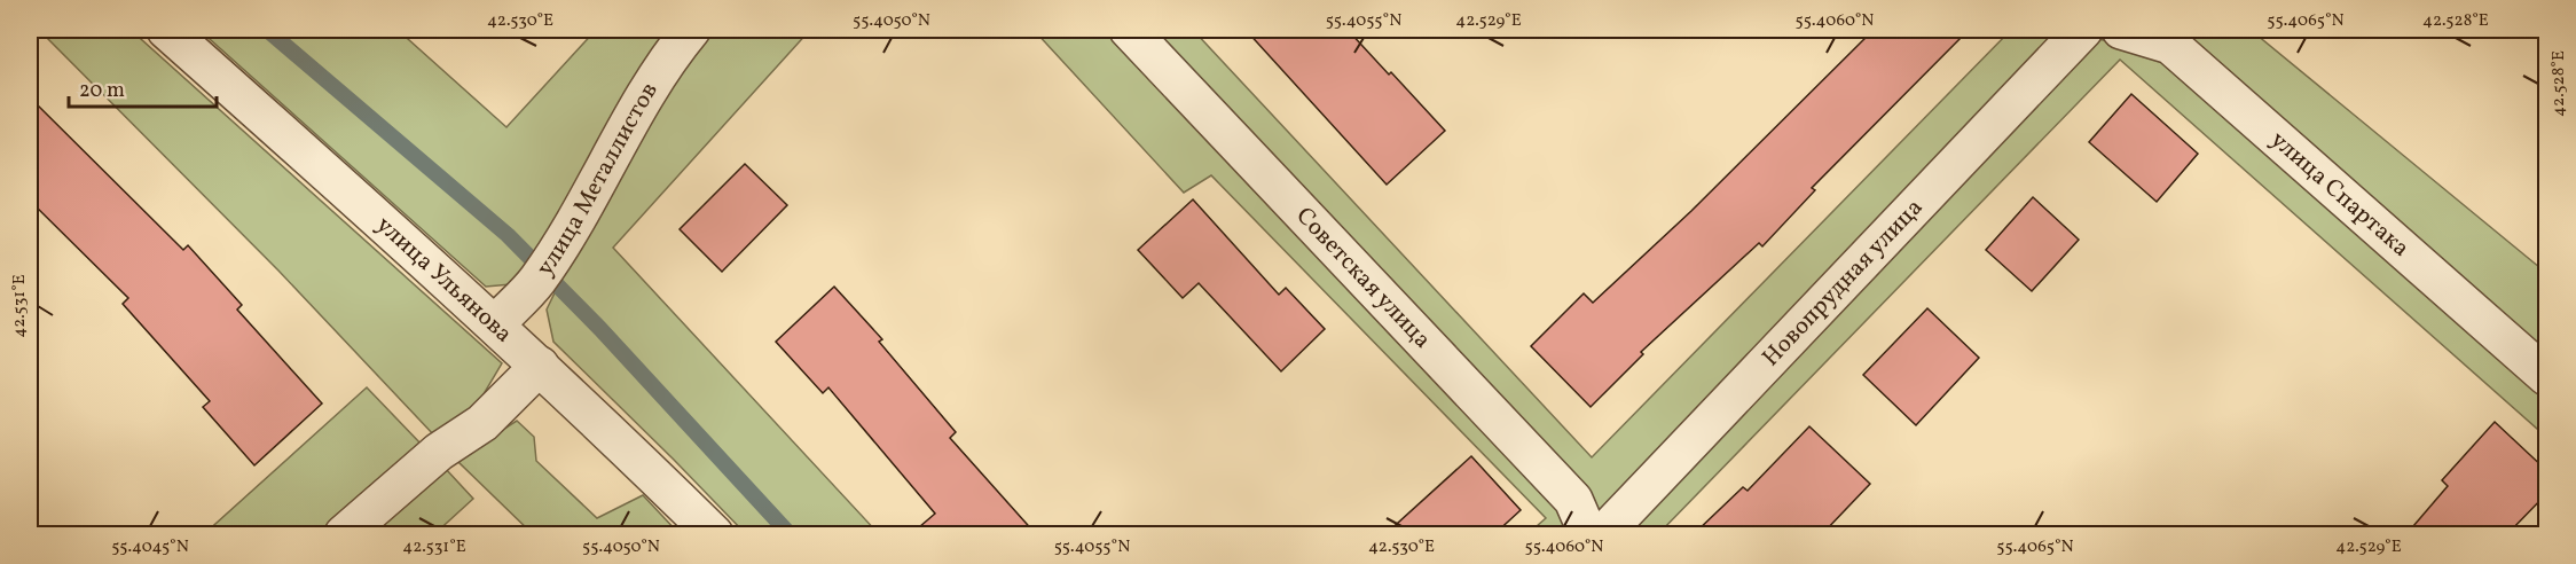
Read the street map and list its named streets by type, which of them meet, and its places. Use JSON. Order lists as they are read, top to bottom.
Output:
{
  "streets": {
    "street": [
      "улица Металлистов",
      "улица Спартака",
      "улица Ульянова",
      "Советская улица",
      "Новопрудная улица"
    ]
  },
  "crossings": [
    ["улица Металлистов", "улица Ульянова"]
  ],
  "scale_bar": "20 m",
  "coordinates": [
    "42.530°E",
    "55.4050°N",
    "55.4055°N",
    "42.529°E",
    "55.4060°N",
    "55.4065°N",
    "42.528°E",
    "42.531°E",
    "55.4045°N"
  ]
}
